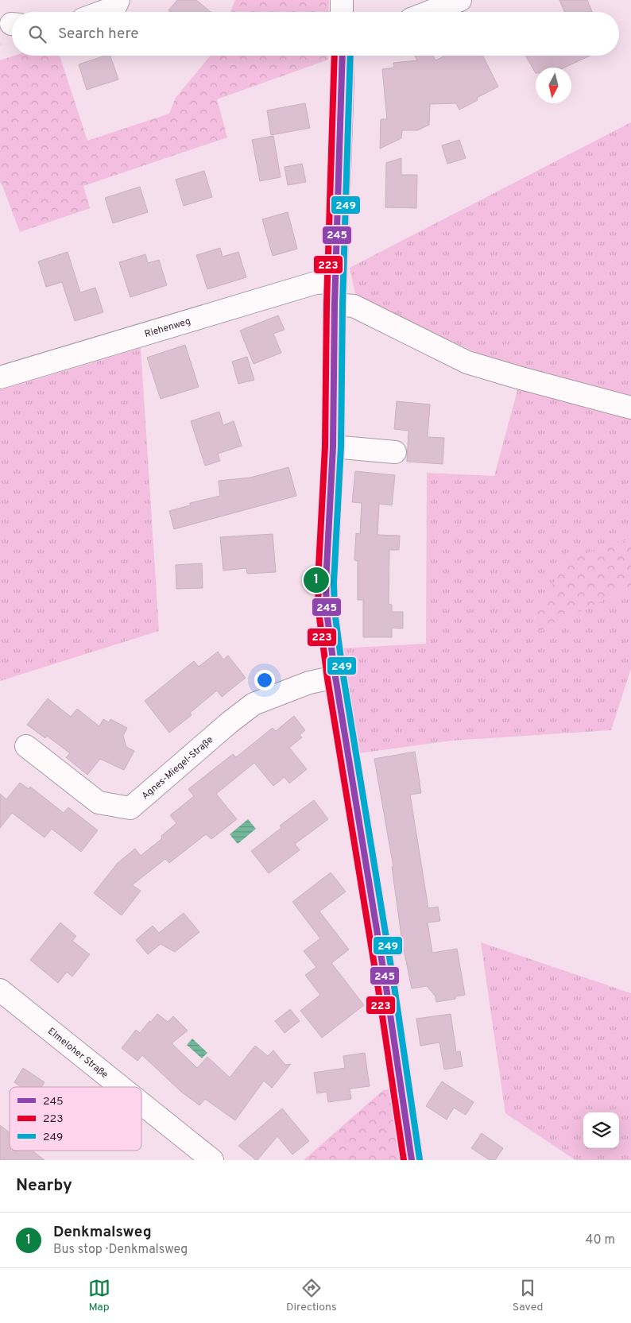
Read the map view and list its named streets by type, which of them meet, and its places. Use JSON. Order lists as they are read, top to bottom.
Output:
{
  "streets": {
    "street": ["Riehenweg", "Agnes-Miegel-Straße", "Elmeloher Straße"]
  },
  "lines": ["transit line 245", "transit line 223", "transit line 249"],
  "legend": ["245", "223", "249"],
  "north": "bottom",
  "page": {
    "search": "Search here",
    "pins": "1",
    "heading": "Nearby",
    "list": [
      {
        "mark": "1",
        "name": "Denkmalsweg",
        "note": "Bus stop · Denkmalsweg",
        "value": "40 m"
      }
    ],
    "nav": ["Map", "Directions", "Saved"]
  }
}
